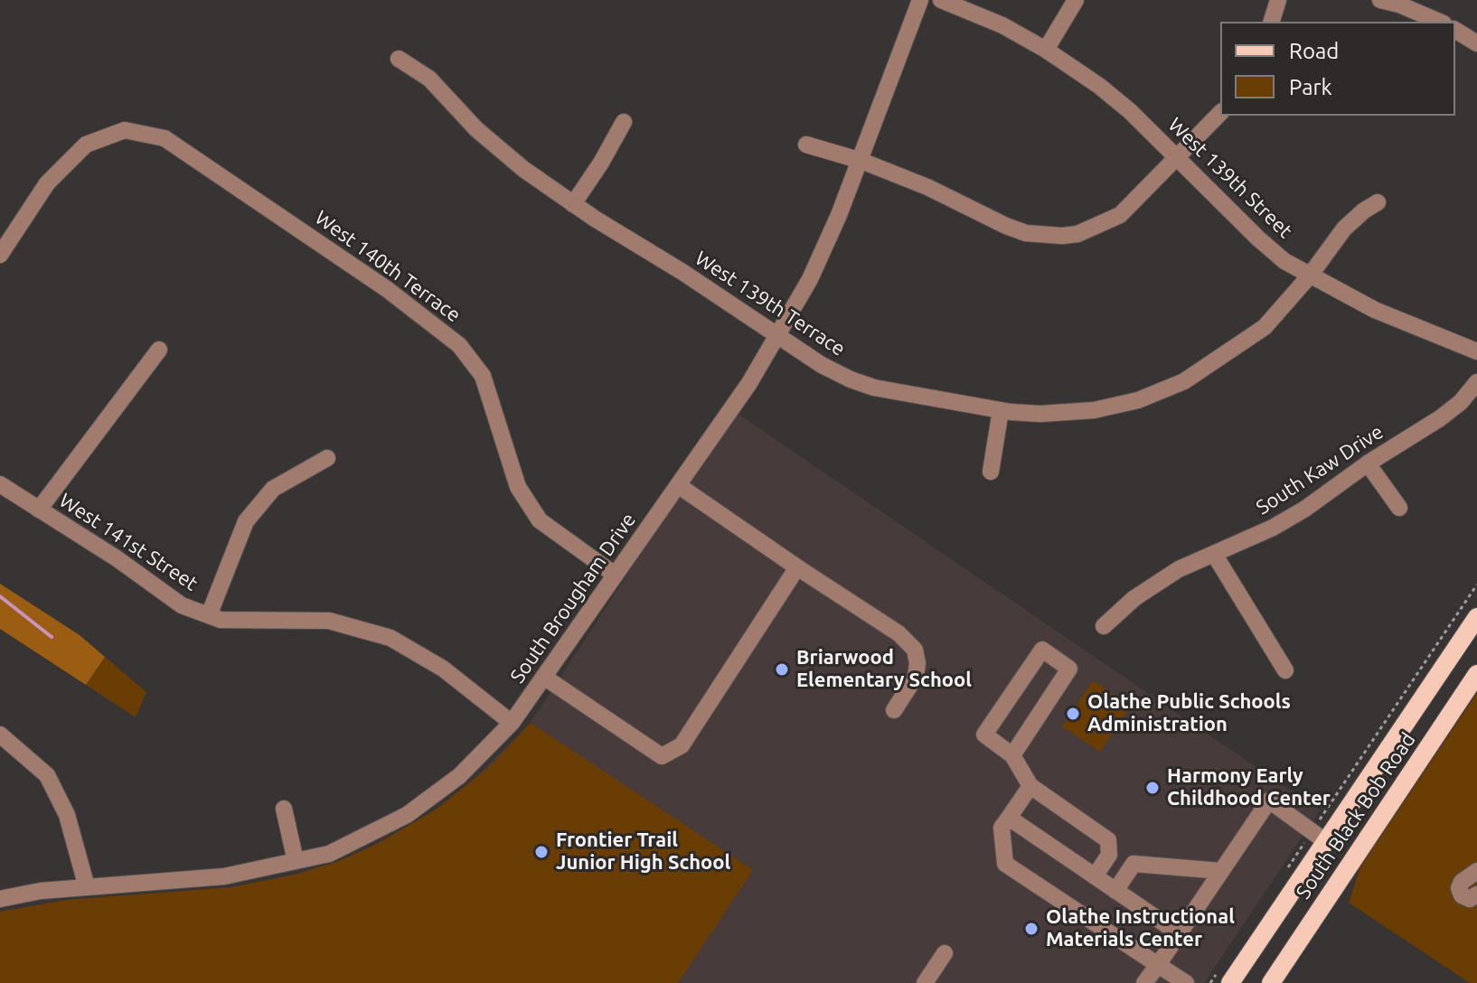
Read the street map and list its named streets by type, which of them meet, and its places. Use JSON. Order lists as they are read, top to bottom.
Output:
{
  "streets": {
    "main road": ["South Black Bob Road"],
    "street": [
      "West 139th Street",
      "West 140th Terrace",
      "West 139th Terrace",
      "South Kaw Drive",
      "West 141st Street",
      "South Brougham Drive"
    ]
  },
  "crossings": [
    ["West 139th Street", "West 139th Terrace"],
    ["West 140th Terrace", "South Brougham Drive"],
    ["West 139th Terrace", "South Brougham Drive"],
    ["West 141st Street", "South Brougham Drive"]
  ],
  "places": [
    "Briarwood Elementary School",
    "Olathe Public Schools Administration",
    "Harmony Early Childhood Center",
    "Frontier Trail Junior High School",
    "Olathe Instructional Materials Center"
  ],
  "legend": ["Road", "Park"]
}
